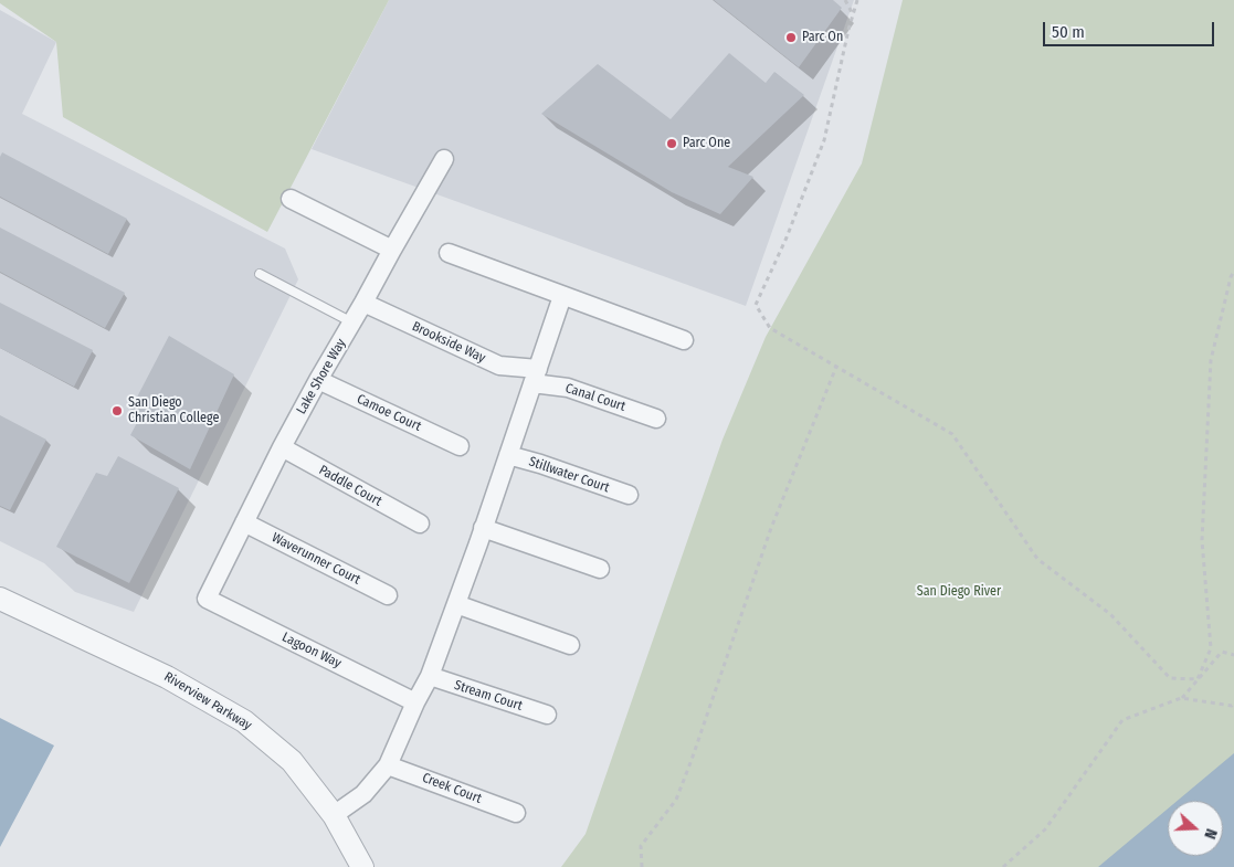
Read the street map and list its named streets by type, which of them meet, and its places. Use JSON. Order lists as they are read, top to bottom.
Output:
{
  "streets": {
    "street": [
      "Brookside Way",
      "Lake Shore Way",
      "Canal Court",
      "Camoe Court",
      "Stillwater Court",
      "Paddle Court",
      "Waverunner Court",
      "Lagoon Way",
      "Stream Court",
      "Riverview Parkway",
      "Creek Court"
    ]
  },
  "crossings": [
    ["Brookside Way", "Lake Shore Way"],
    ["Brookside Way", "Canal Court"],
    ["Lake Shore Way", "Camoe Court"],
    ["Lake Shore Way", "Paddle Court"],
    ["Lake Shore Way", "Waverunner Court"],
    ["Lake Shore Way", "Lagoon Way"]
  ],
  "parks": ["San Diego River"],
  "places": ["Parc On", "Parc One", "San Diego Christian College"],
  "scale_bar": "50 m",
  "north": "right"
}
